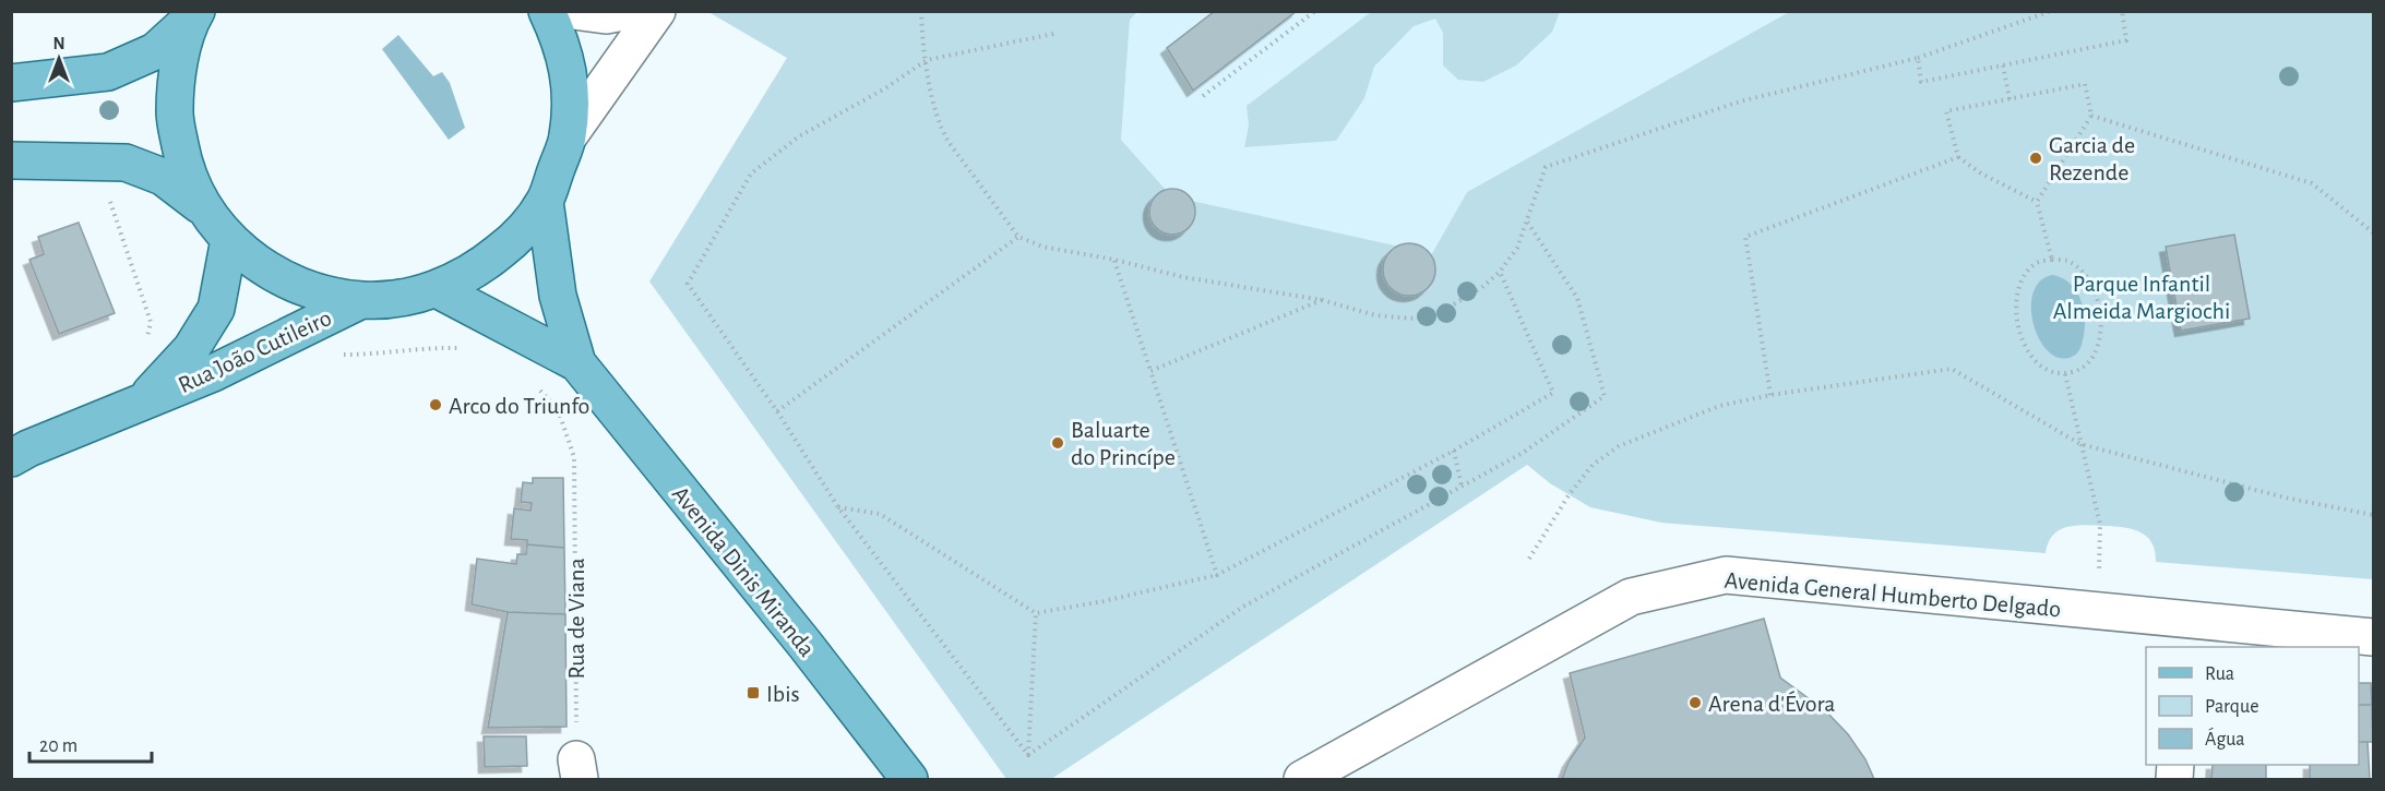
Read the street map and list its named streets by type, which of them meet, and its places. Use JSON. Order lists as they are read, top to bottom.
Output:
{
  "streets": {
    "main road": ["Rua João Cutileiro", "Avenida Dinis Miranda"],
    "street": ["Avenida General Humberto Delgado"],
    "path": ["Rua de Viana"]
  },
  "parks": ["Parque Infantil Almeida Margiochi"],
  "places": {
    "other": [
      "Garcia de Rezende",
      "Arco do Triunfo",
      "Baluarte do Princípe",
      "Arena d'Évora"
    ],
    "transit": ["Ibis"]
  },
  "legend": ["Rua", "Parque", "Água"],
  "scale_bar": "20 m",
  "north": "top"
}
